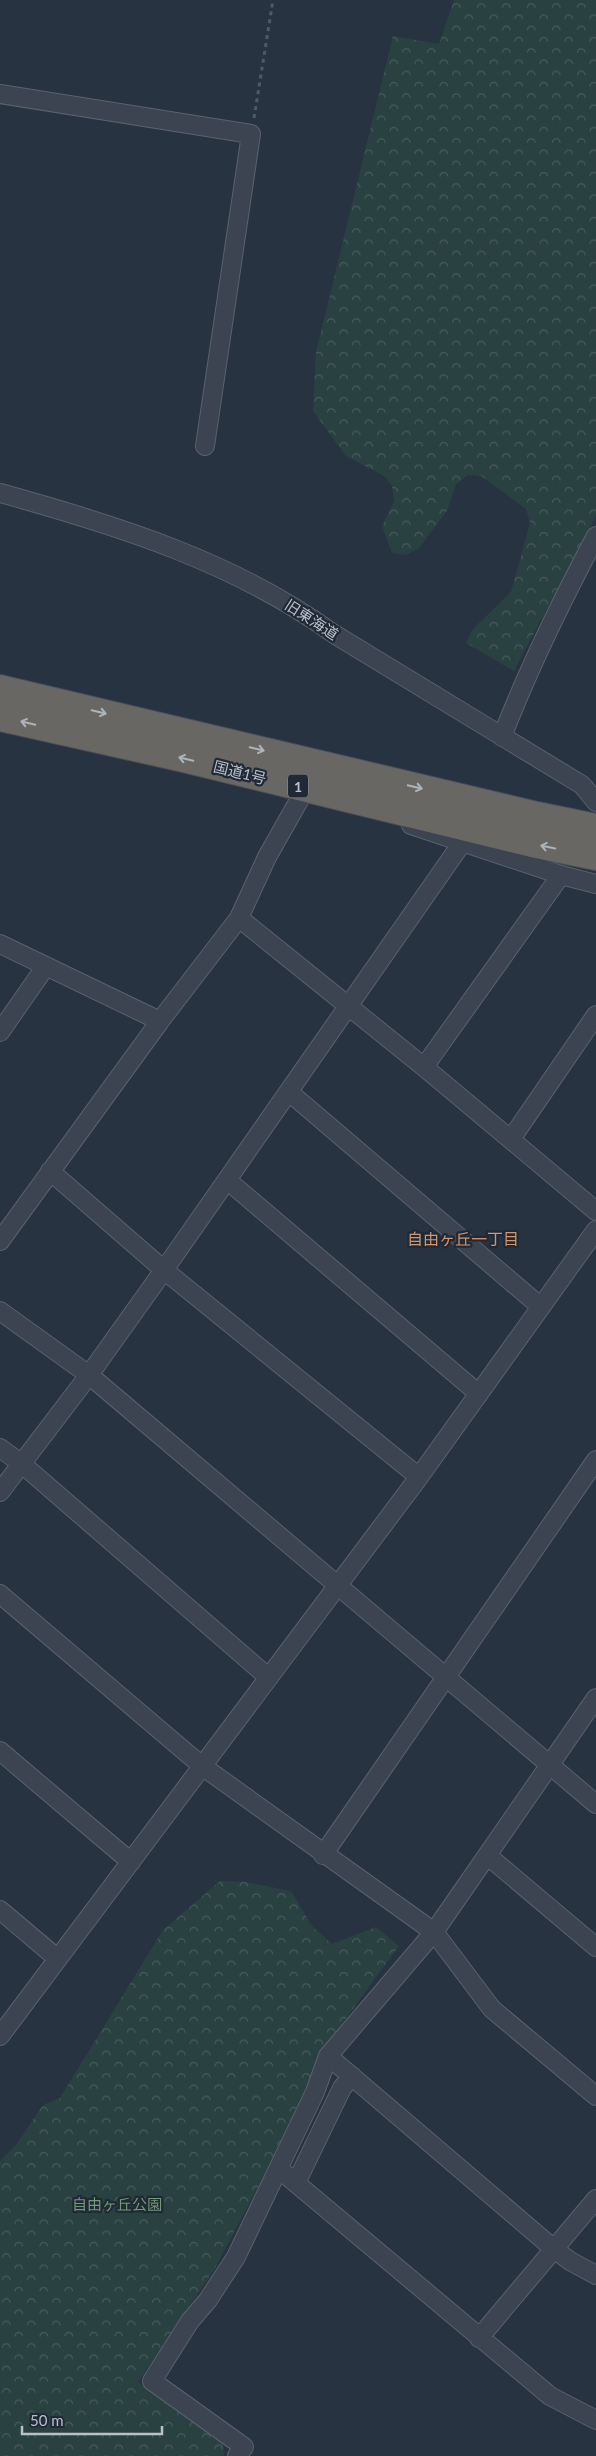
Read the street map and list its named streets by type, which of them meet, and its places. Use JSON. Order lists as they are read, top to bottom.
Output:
{
  "streets": {
    "highway": ["国道1号", "1"],
    "street": ["旧東海道"]
  },
  "districts": ["自由ヶ丘一丁目"],
  "parks": ["自由ヶ丘公園"],
  "scale_bar": "50 m"
}
